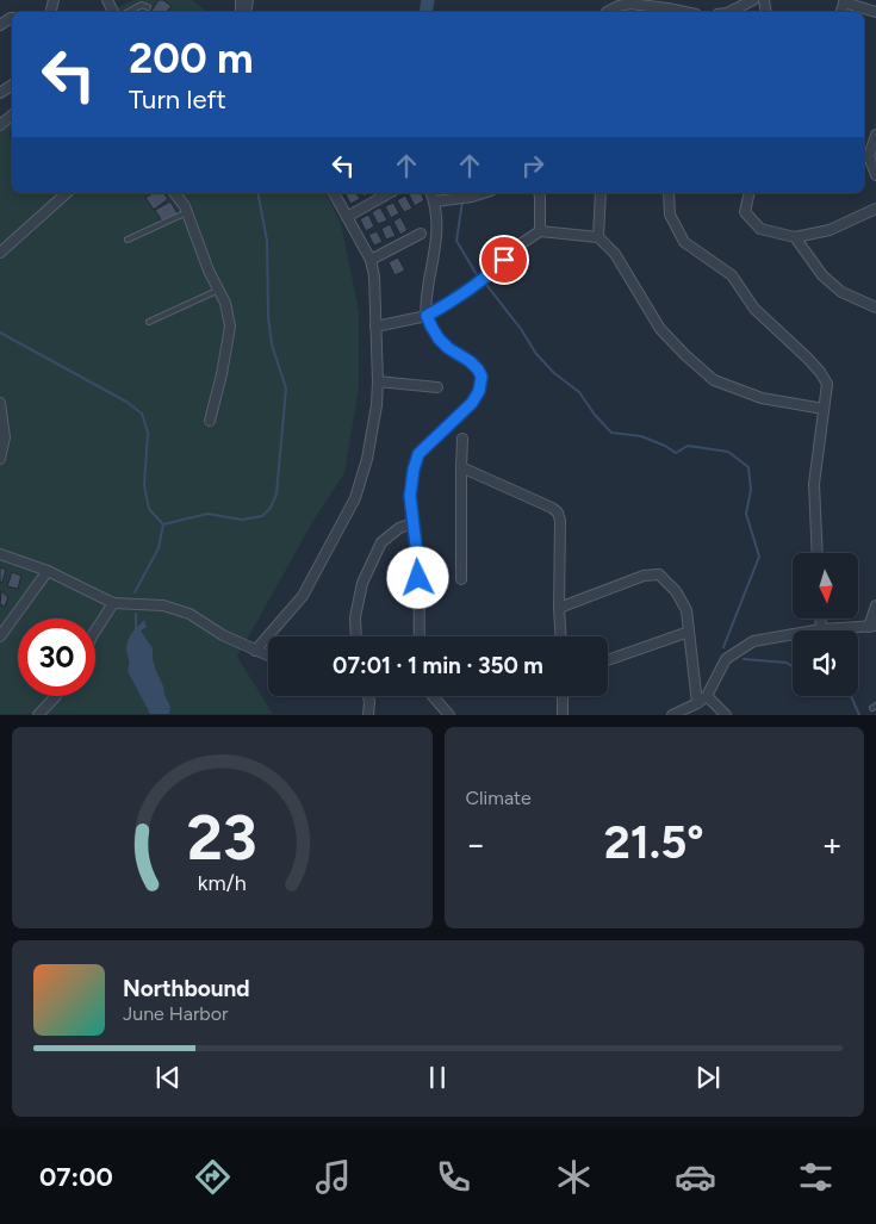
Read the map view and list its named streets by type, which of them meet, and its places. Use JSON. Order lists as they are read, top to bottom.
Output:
{
  "north": "bottom",
  "page": {
    "turn": ["200 m", "Turn left"],
    "limit": "30",
    "trip": "07:01 · 1 min · 350 m",
    "tile": "Climate",
    "heat": ["−", "21.5°", "+"],
    "song": ["Northbound", "June Harbor"],
    "tabs": "07:00",
    "gauge": ["23", "km/h"]
  }
}
